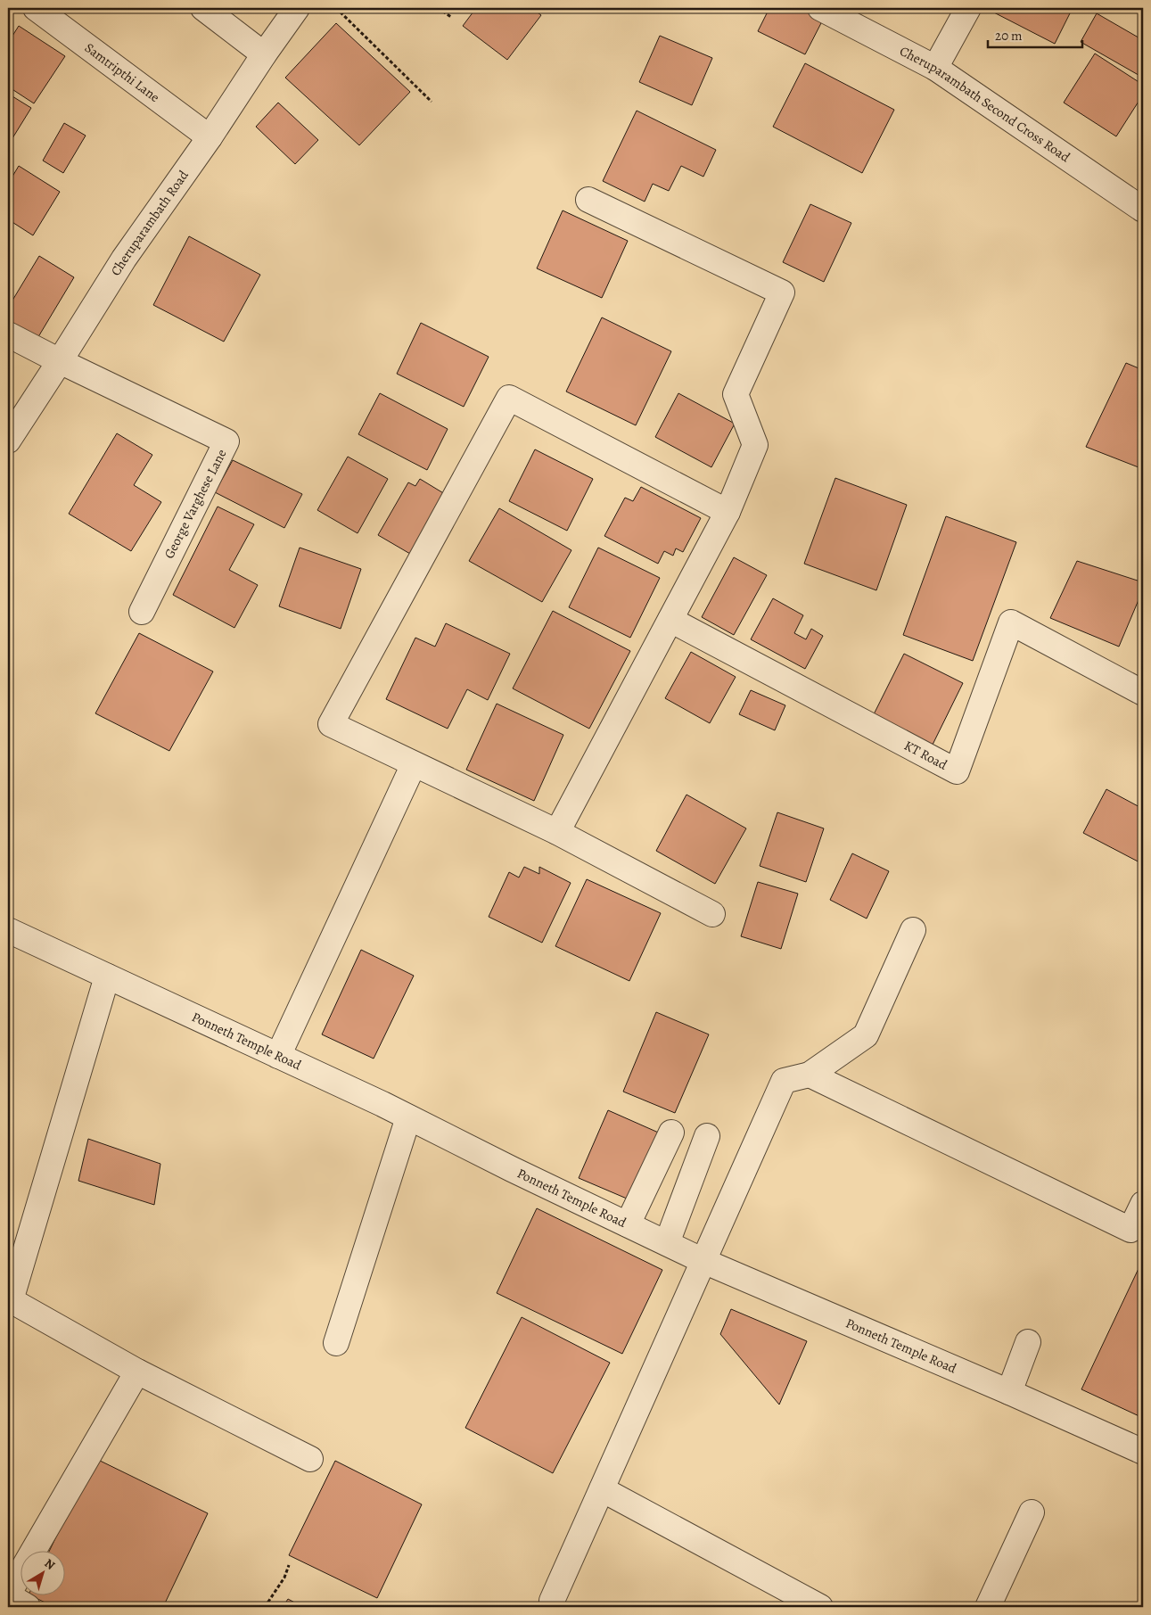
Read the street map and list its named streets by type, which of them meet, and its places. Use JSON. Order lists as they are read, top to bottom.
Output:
{
  "streets": {
    "street": [
      "Samtripthi Lane",
      "Cheruparambath Second Cross Road",
      "Cheruparambath Road",
      "George Varghese Lane",
      "KT Road",
      "Ponneth Temple Road"
    ]
  },
  "crossings": [
    ["Samtripthi Lane", "Cheruparambath Road"],
    ["Cheruparambath Road", "George Varghese Lane"]
  ],
  "scale_bar": "20 m",
  "north": "top right"
}
